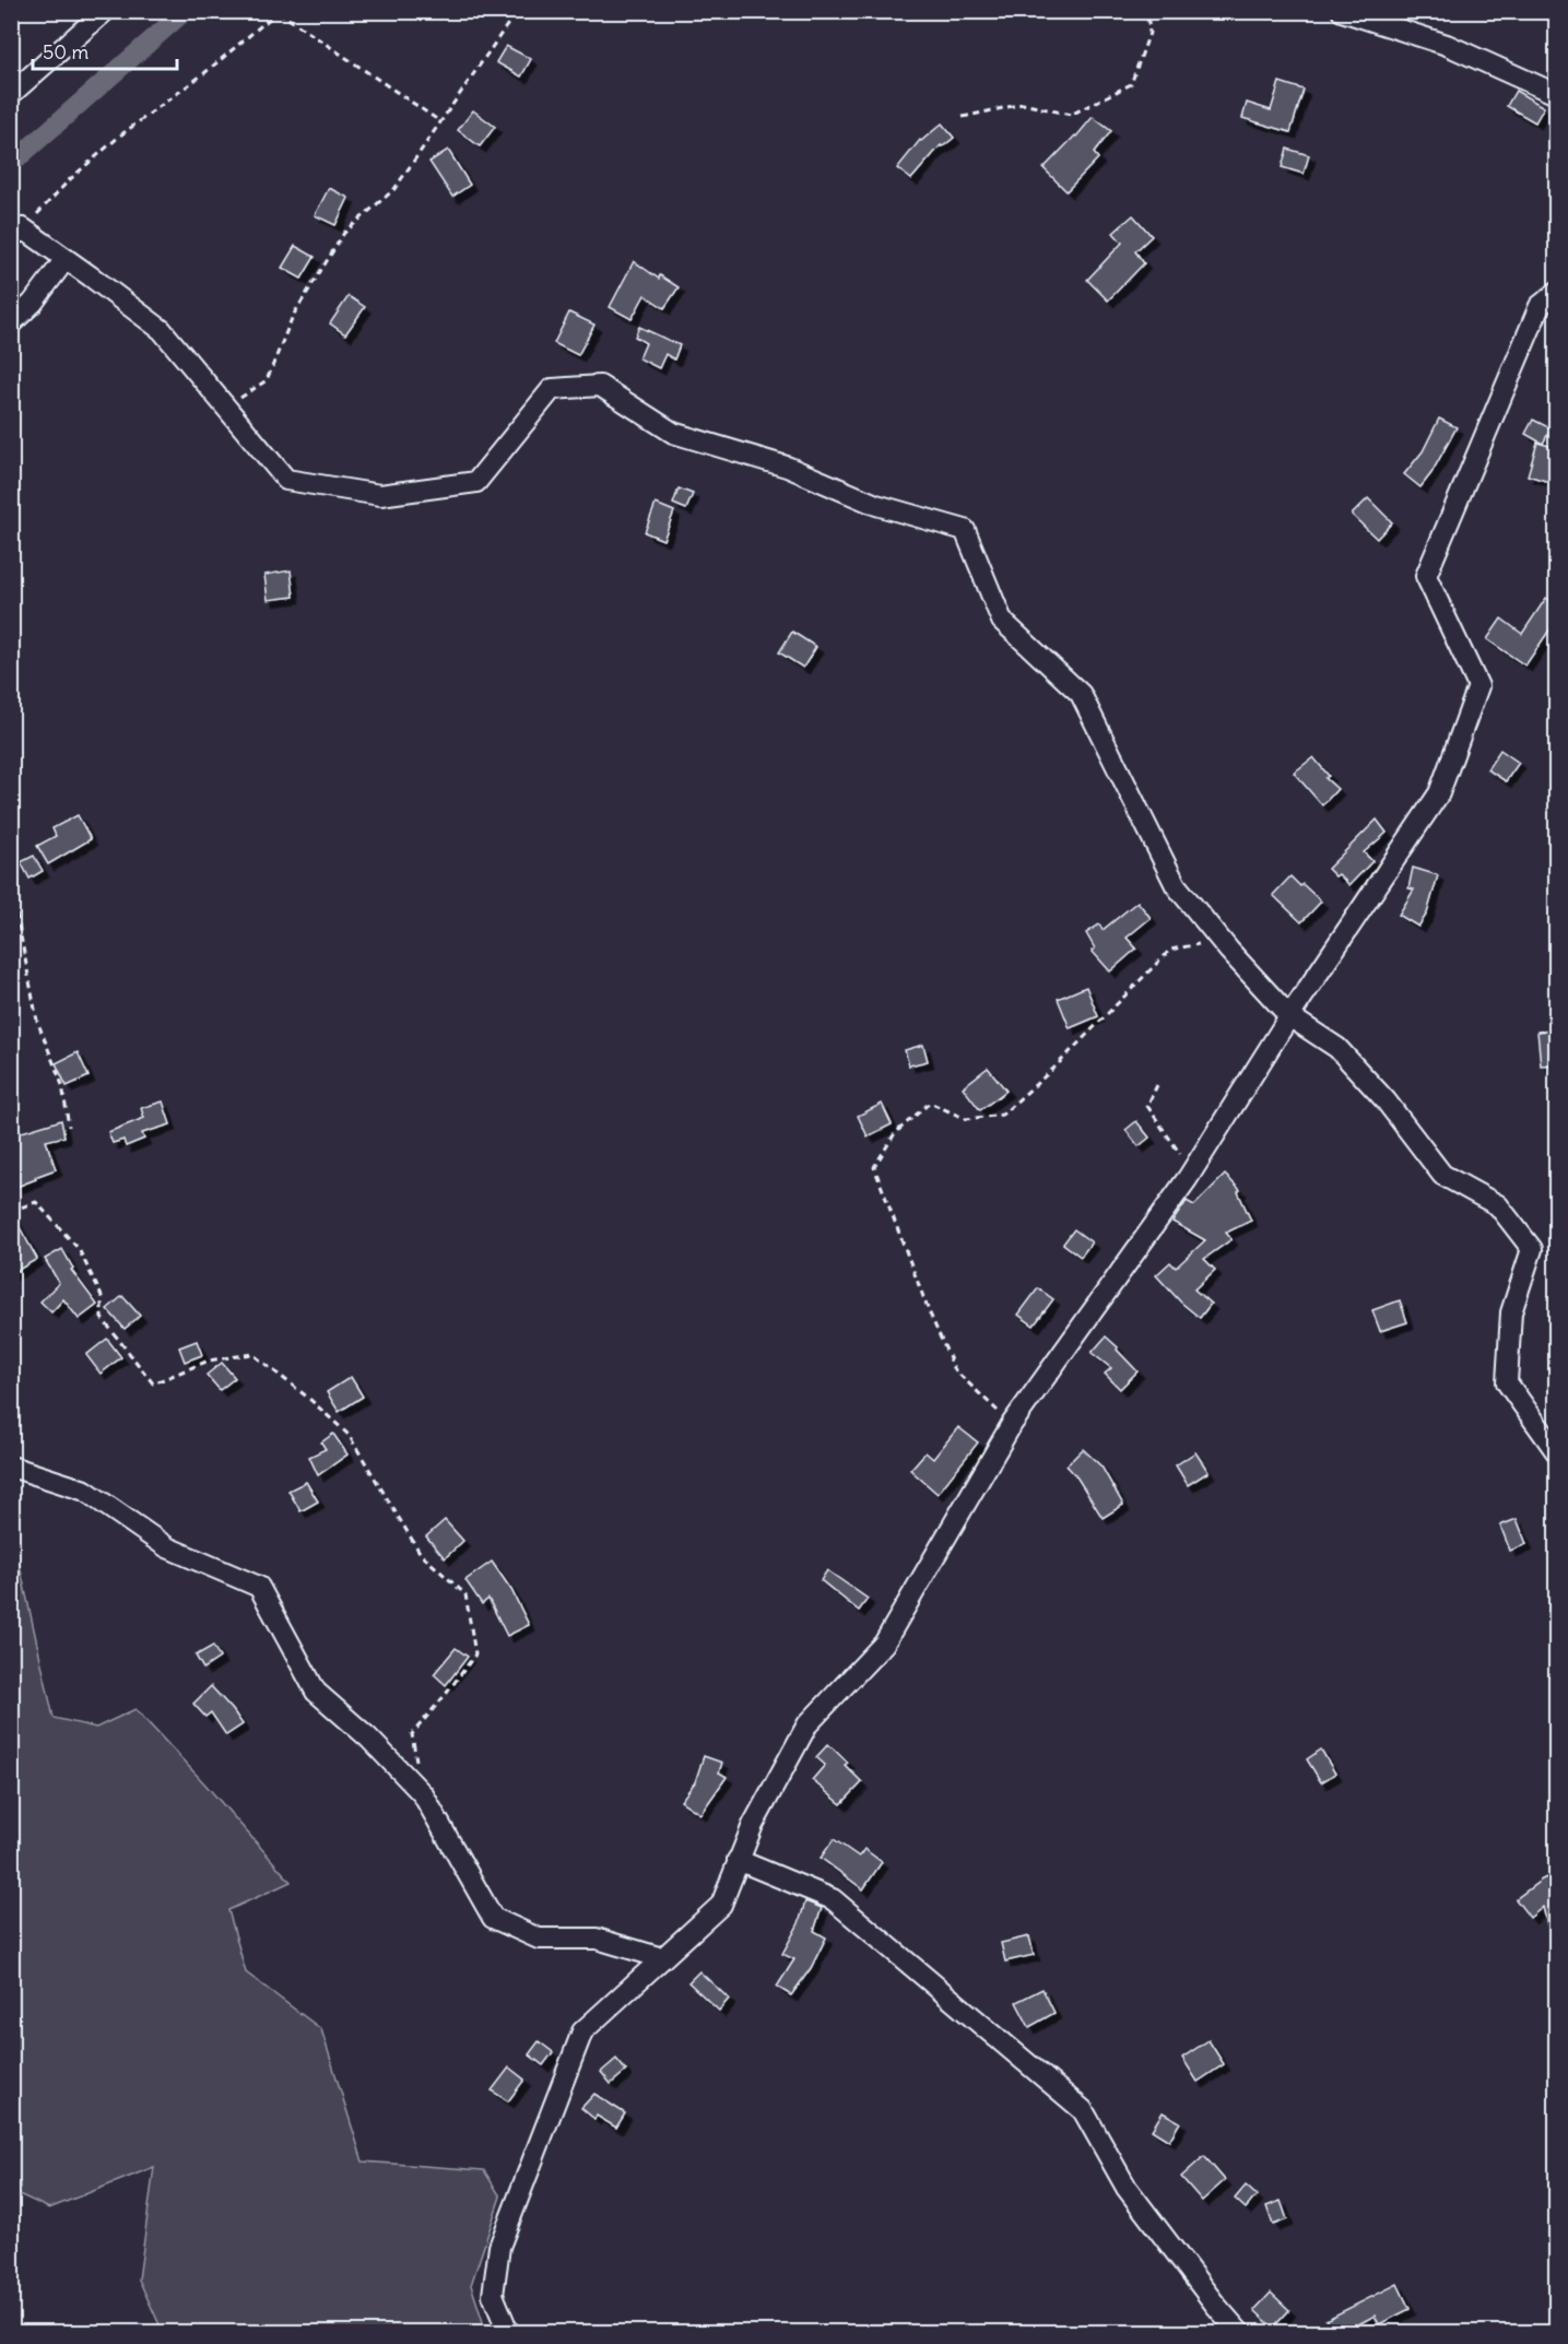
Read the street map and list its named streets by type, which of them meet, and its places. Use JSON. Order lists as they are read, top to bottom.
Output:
{
  "scale_bar": "50 m"
}
